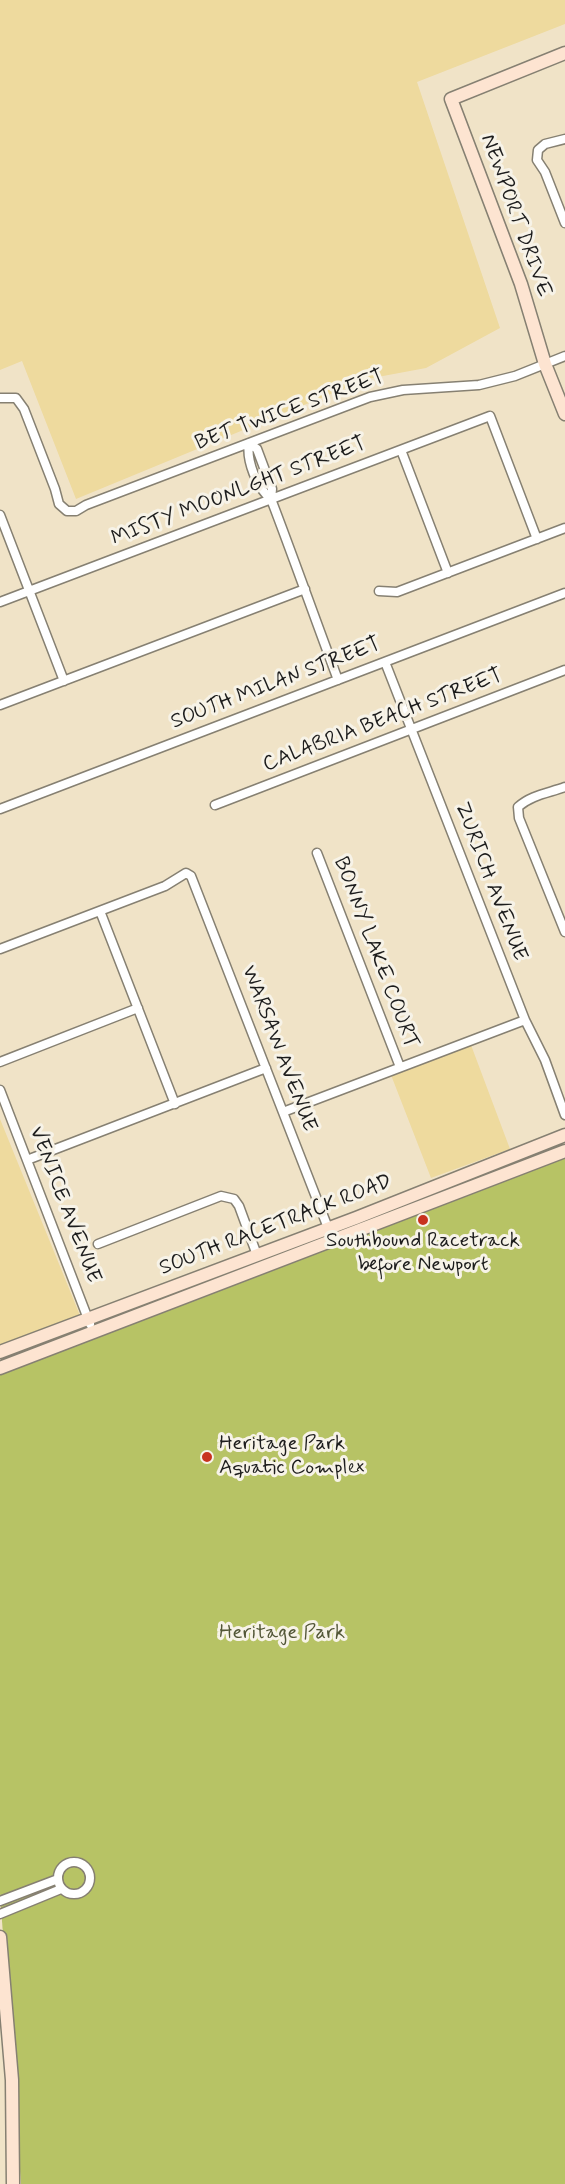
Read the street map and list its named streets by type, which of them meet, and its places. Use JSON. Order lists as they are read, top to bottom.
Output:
{
  "streets": {
    "main road": ["NEWPORT DRIVE", "SOUTH RACETRACK ROAD"],
    "street": [
      "BET TWICE STREET",
      "MISTY MOONLGHT STREET",
      "SOUTH MILAN STREET",
      "CALABRIA BEACH STREET",
      "ZURICH AVENUE",
      "BONNY LAKE COURT",
      "WARSAW AVENUE",
      "VENICE AVENUE"
    ]
  },
  "crossings": [
    ["NEWPORT DRIVE", "BET TWICE STREET"],
    ["SOUTH MILAN STREET", "ZURICH AVENUE"],
    ["CALABRIA BEACH STREET", "ZURICH AVENUE"],
    ["WARSAW AVENUE", "SOUTH RACETRACK ROAD"],
    ["VENICE AVENUE", "SOUTH RACETRACK ROAD"]
  ],
  "parks": ["Heritage Park"],
  "places": ["Southbound Racetrack before Newport", "Heritage Park Aquatic Complex"]
}
